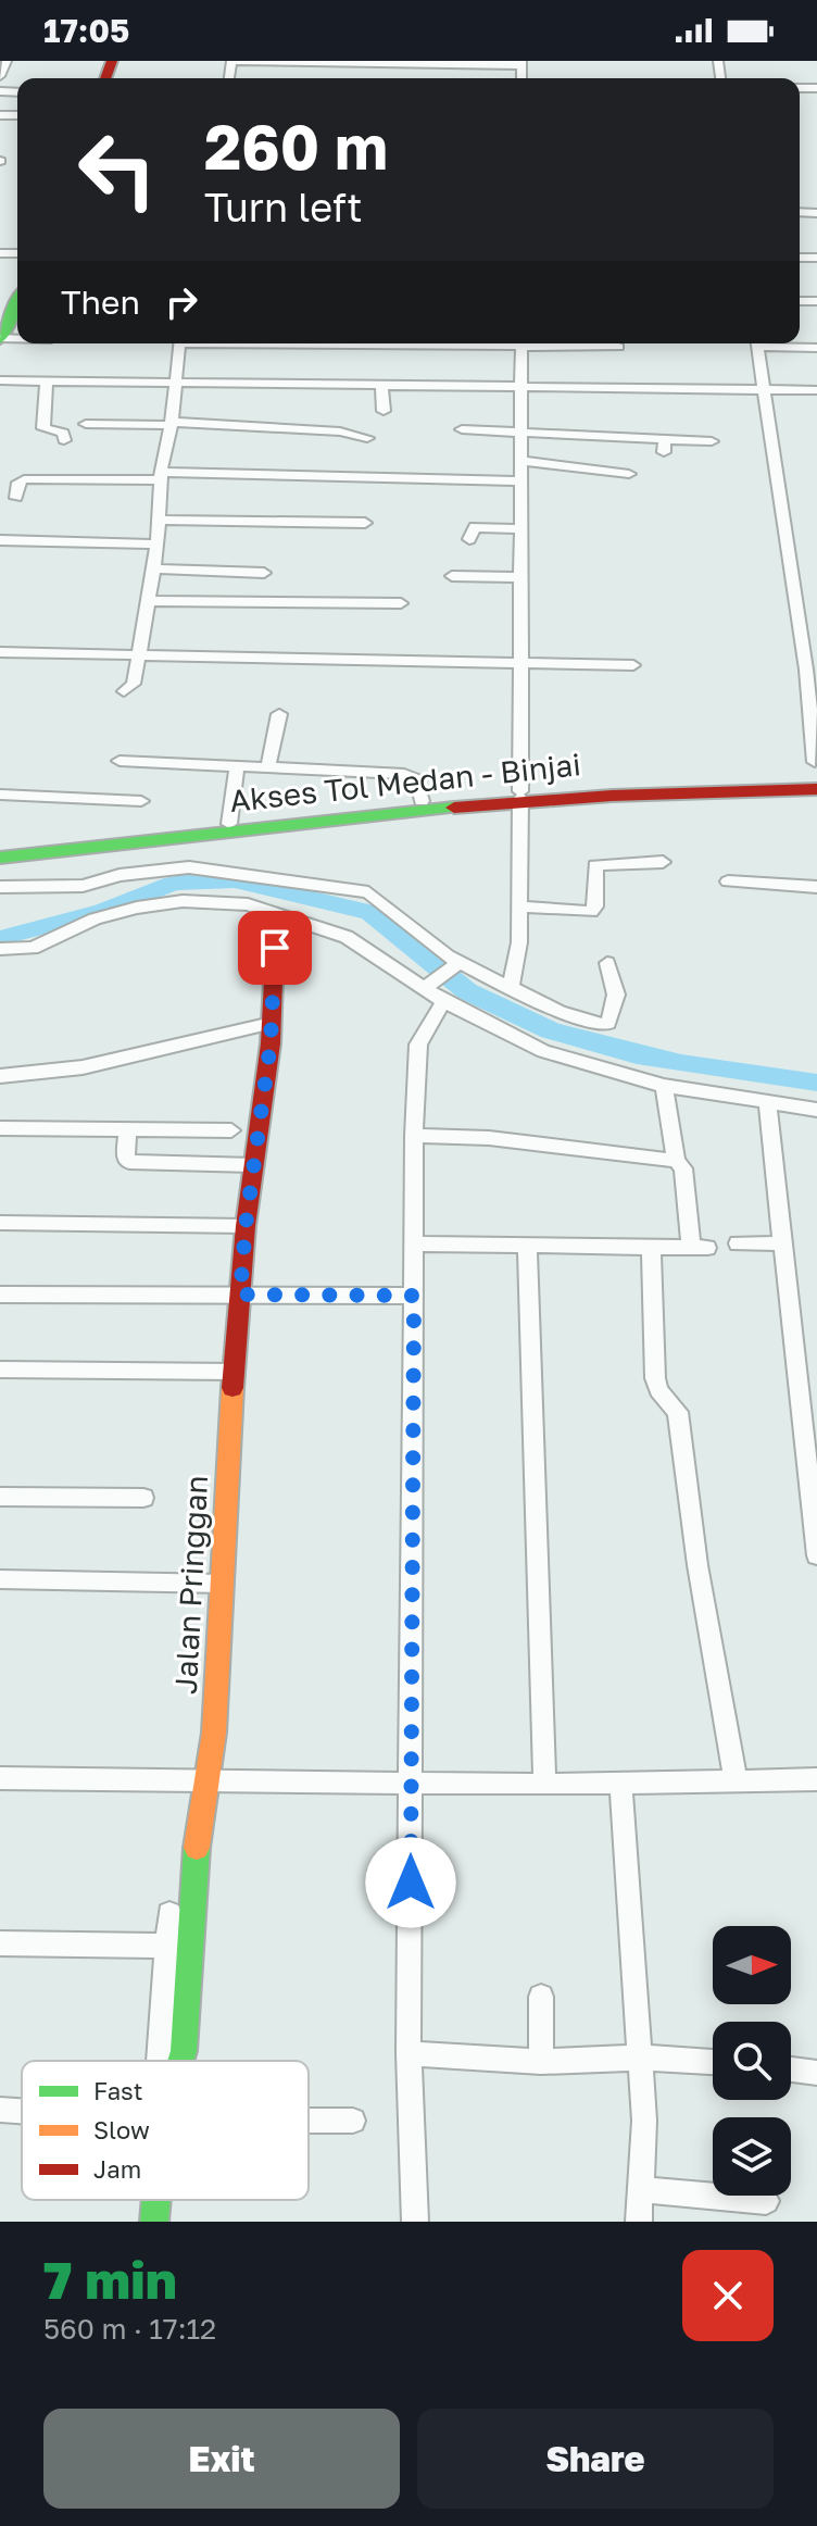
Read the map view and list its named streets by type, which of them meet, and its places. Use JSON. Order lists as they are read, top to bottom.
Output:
{
  "streets": {
    "main road": ["Akses Tol Medan - Binjai", "Jalan Pringgan"]
  },
  "legend": ["Fast", "Slow", "Jam"],
  "north": "right",
  "page": {
    "status": "17:05",
    "turn": ["260 m", "Turn left"],
    "then": "Then",
    "heading": ["7 min", "560 m · 17:12"],
    "buttons": ["Exit", "Share"]
  }
}
